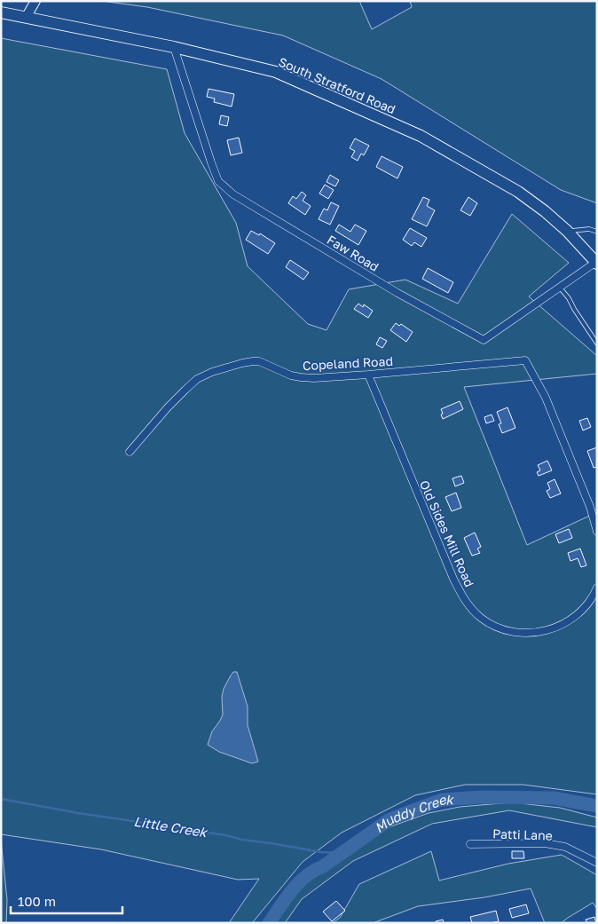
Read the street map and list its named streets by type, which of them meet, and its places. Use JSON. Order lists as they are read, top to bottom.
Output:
{
  "streets": {
    "main road": ["South Stratford Road"],
    "street": [
      "Faw Road",
      "Copeland Road",
      "Old Sides Mill Road",
      "Patti Lane"
    ]
  },
  "crossings": [
    ["South Stratford Road", "Faw Road"],
    ["Copeland Road", "Old Sides Mill Road"]
  ],
  "water": ["Muddy Creek", "Little Creek"],
  "scale_bar": "100 m"
}
